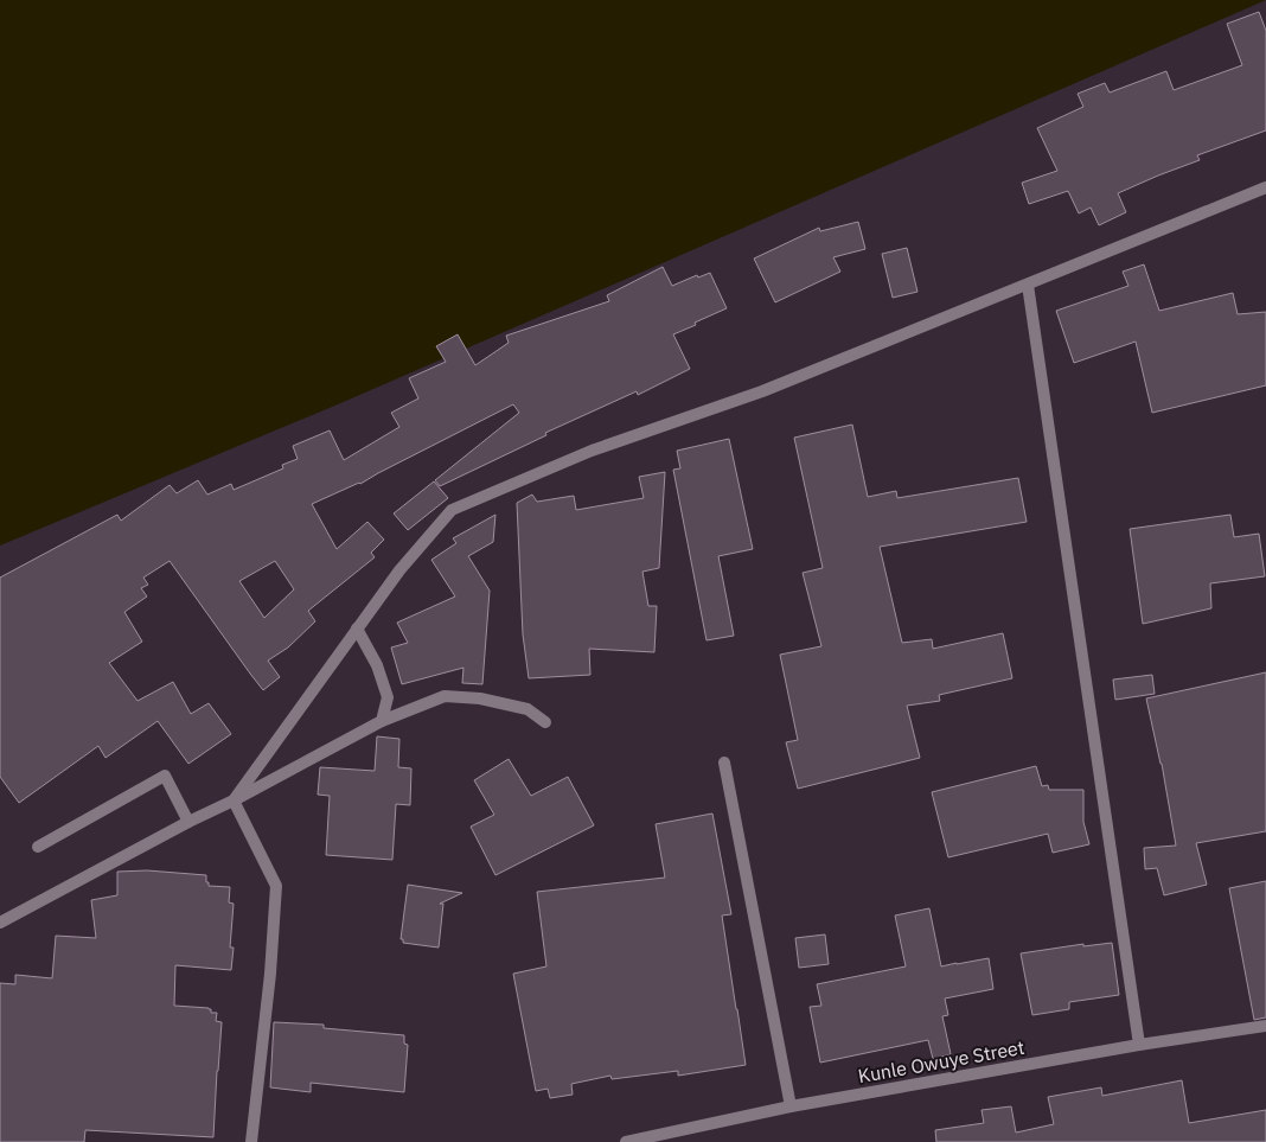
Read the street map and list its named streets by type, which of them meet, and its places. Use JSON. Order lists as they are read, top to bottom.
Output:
{
  "streets": {
    "street": ["Kunle Owuye Street"]
  }
}
